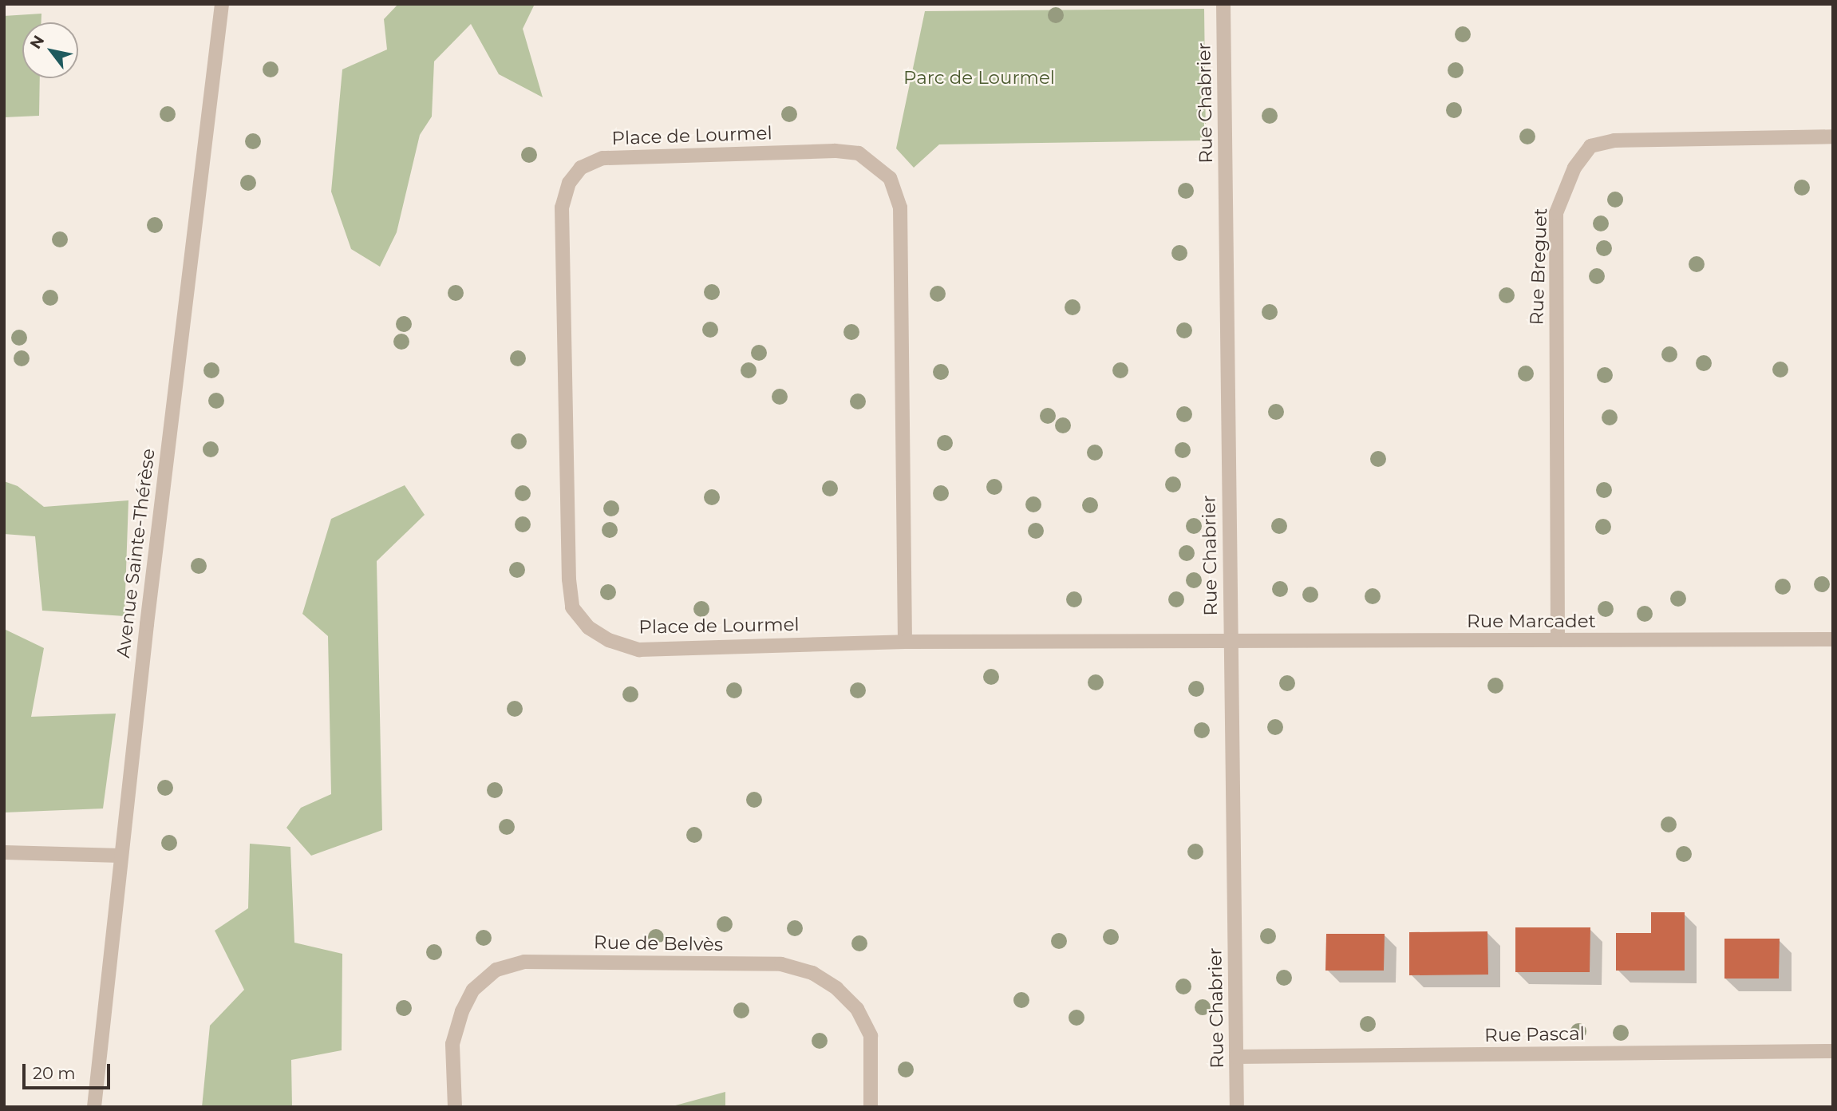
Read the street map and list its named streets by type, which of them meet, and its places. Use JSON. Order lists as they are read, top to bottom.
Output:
{
  "streets": {
    "street": [
      "Rue Chabrier",
      "Place de Lourmel",
      "Rue Breguet",
      "Avenue Sainte-Thérèse",
      "Rue Marcadet",
      "Rue de Belvès",
      "Rue Pascal"
    ]
  },
  "crossings": [
    ["Rue Chabrier", "Place de Lourmel"],
    ["Rue Chabrier", "Rue Marcadet"],
    ["Rue Chabrier", "Rue Pascal"],
    ["Place de Lourmel", "Rue Marcadet"],
    ["Rue Breguet", "Rue Marcadet"]
  ],
  "parks": ["Parc de Lourmel"],
  "scale_bar": "20 m",
  "north": "top left"
}
